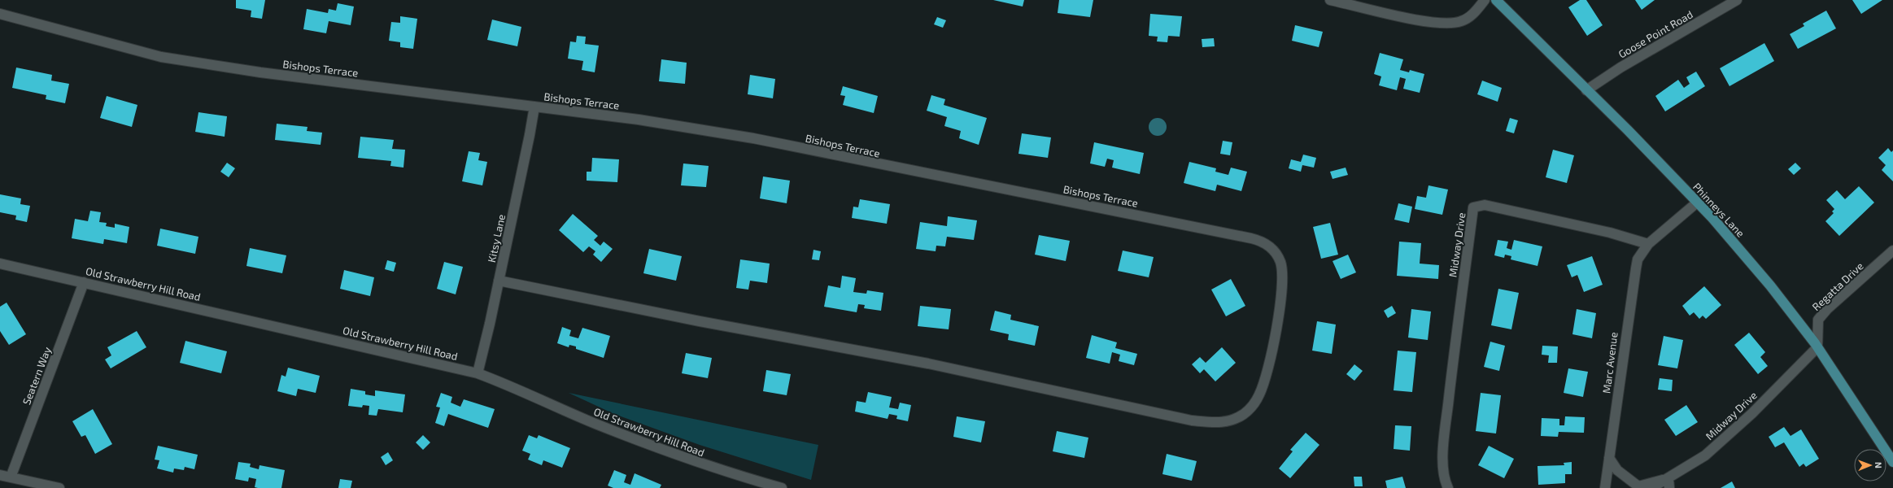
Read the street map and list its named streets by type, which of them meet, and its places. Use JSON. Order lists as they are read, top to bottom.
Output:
{
  "streets": {
    "main road": ["Phinneys Lane"],
    "street": [
      "Goose Point Road",
      "Bishops Terrace",
      "Kitsy Lane",
      "Midway Drive",
      "Old Strawberry Hill Road",
      "Regatta Drive",
      "Marc Avenue",
      "Seatern Way"
    ]
  },
  "crossings": [
    ["Goose Point Road", "Phinneys Lane"],
    ["Bishops Terrace", "Kitsy Lane"],
    ["Phinneys Lane", "Midway Drive"],
    ["Phinneys Lane", "Regatta Drive"],
    ["Kitsy Lane", "Old Strawberry Hill Road"],
    ["Midway Drive", "Regatta Drive"],
    ["Midway Drive", "Marc Avenue"],
    ["Old Strawberry Hill Road", "Seatern Way"]
  ],
  "north": "right"
}
